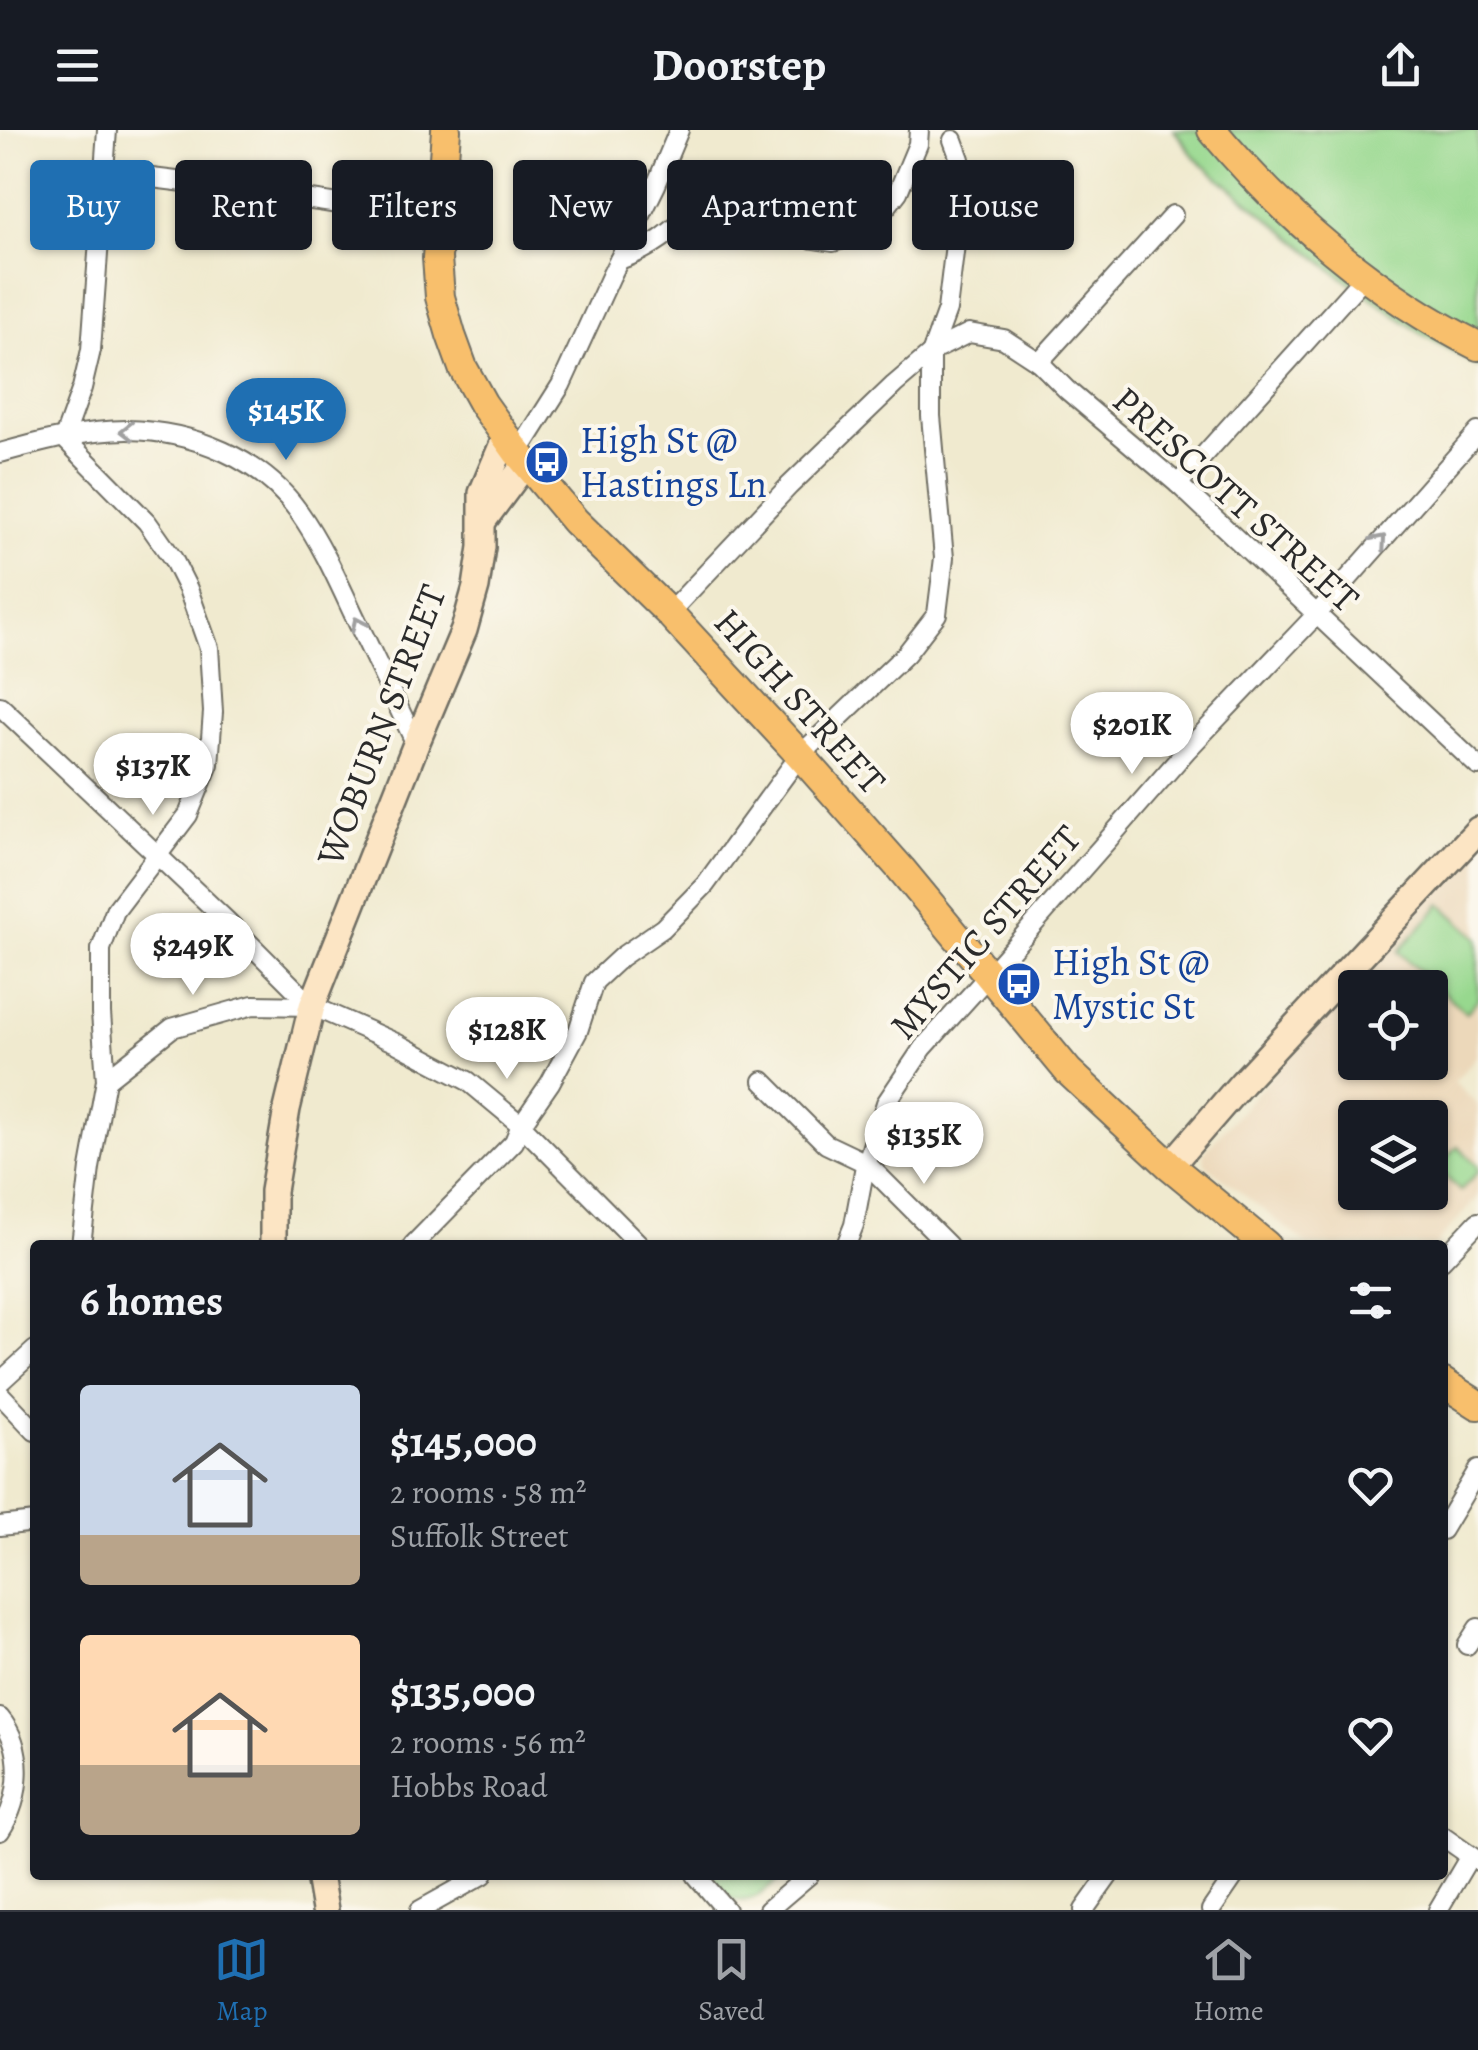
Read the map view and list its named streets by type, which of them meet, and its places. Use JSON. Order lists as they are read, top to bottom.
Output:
{
  "streets": {
    "main road": ["HIGH STREET"],
    "street": ["PRESCOTT STREET", "WOBURN STREET", "MYSTIC STREET"]
  },
  "crossings": [
    ["PRESCOTT STREET", "MYSTIC STREET"],
    ["HIGH STREET", "WOBURN STREET"],
    ["HIGH STREET", "MYSTIC STREET"]
  ],
  "places": {
    "bus stop": ["High St @ Hastings Ln", "High St @ Mystic St"]
  },
  "page": {
    "header": "Doorstep",
    "chip": [
      "Buy",
      "Rent",
      "Filters",
      "New",
      "Apartment",
      "House"
    ],
    "price": [
      "$145K",
      "$201K",
      "$137K",
      "$249K",
      "$128K",
      "$135K"
    ],
    "heading": "6 homes",
    "list": [
      {
        "name": "$145,000",
        "note": "2 rooms · 58 m² · Suffolk Street"
      },
      {
        "name": "$135,000",
        "note": "2 rooms · 56 m² · Hobbs Road"
      }
    ],
    "tabs": ["Map", "Saved", "Home"]
  }
}
